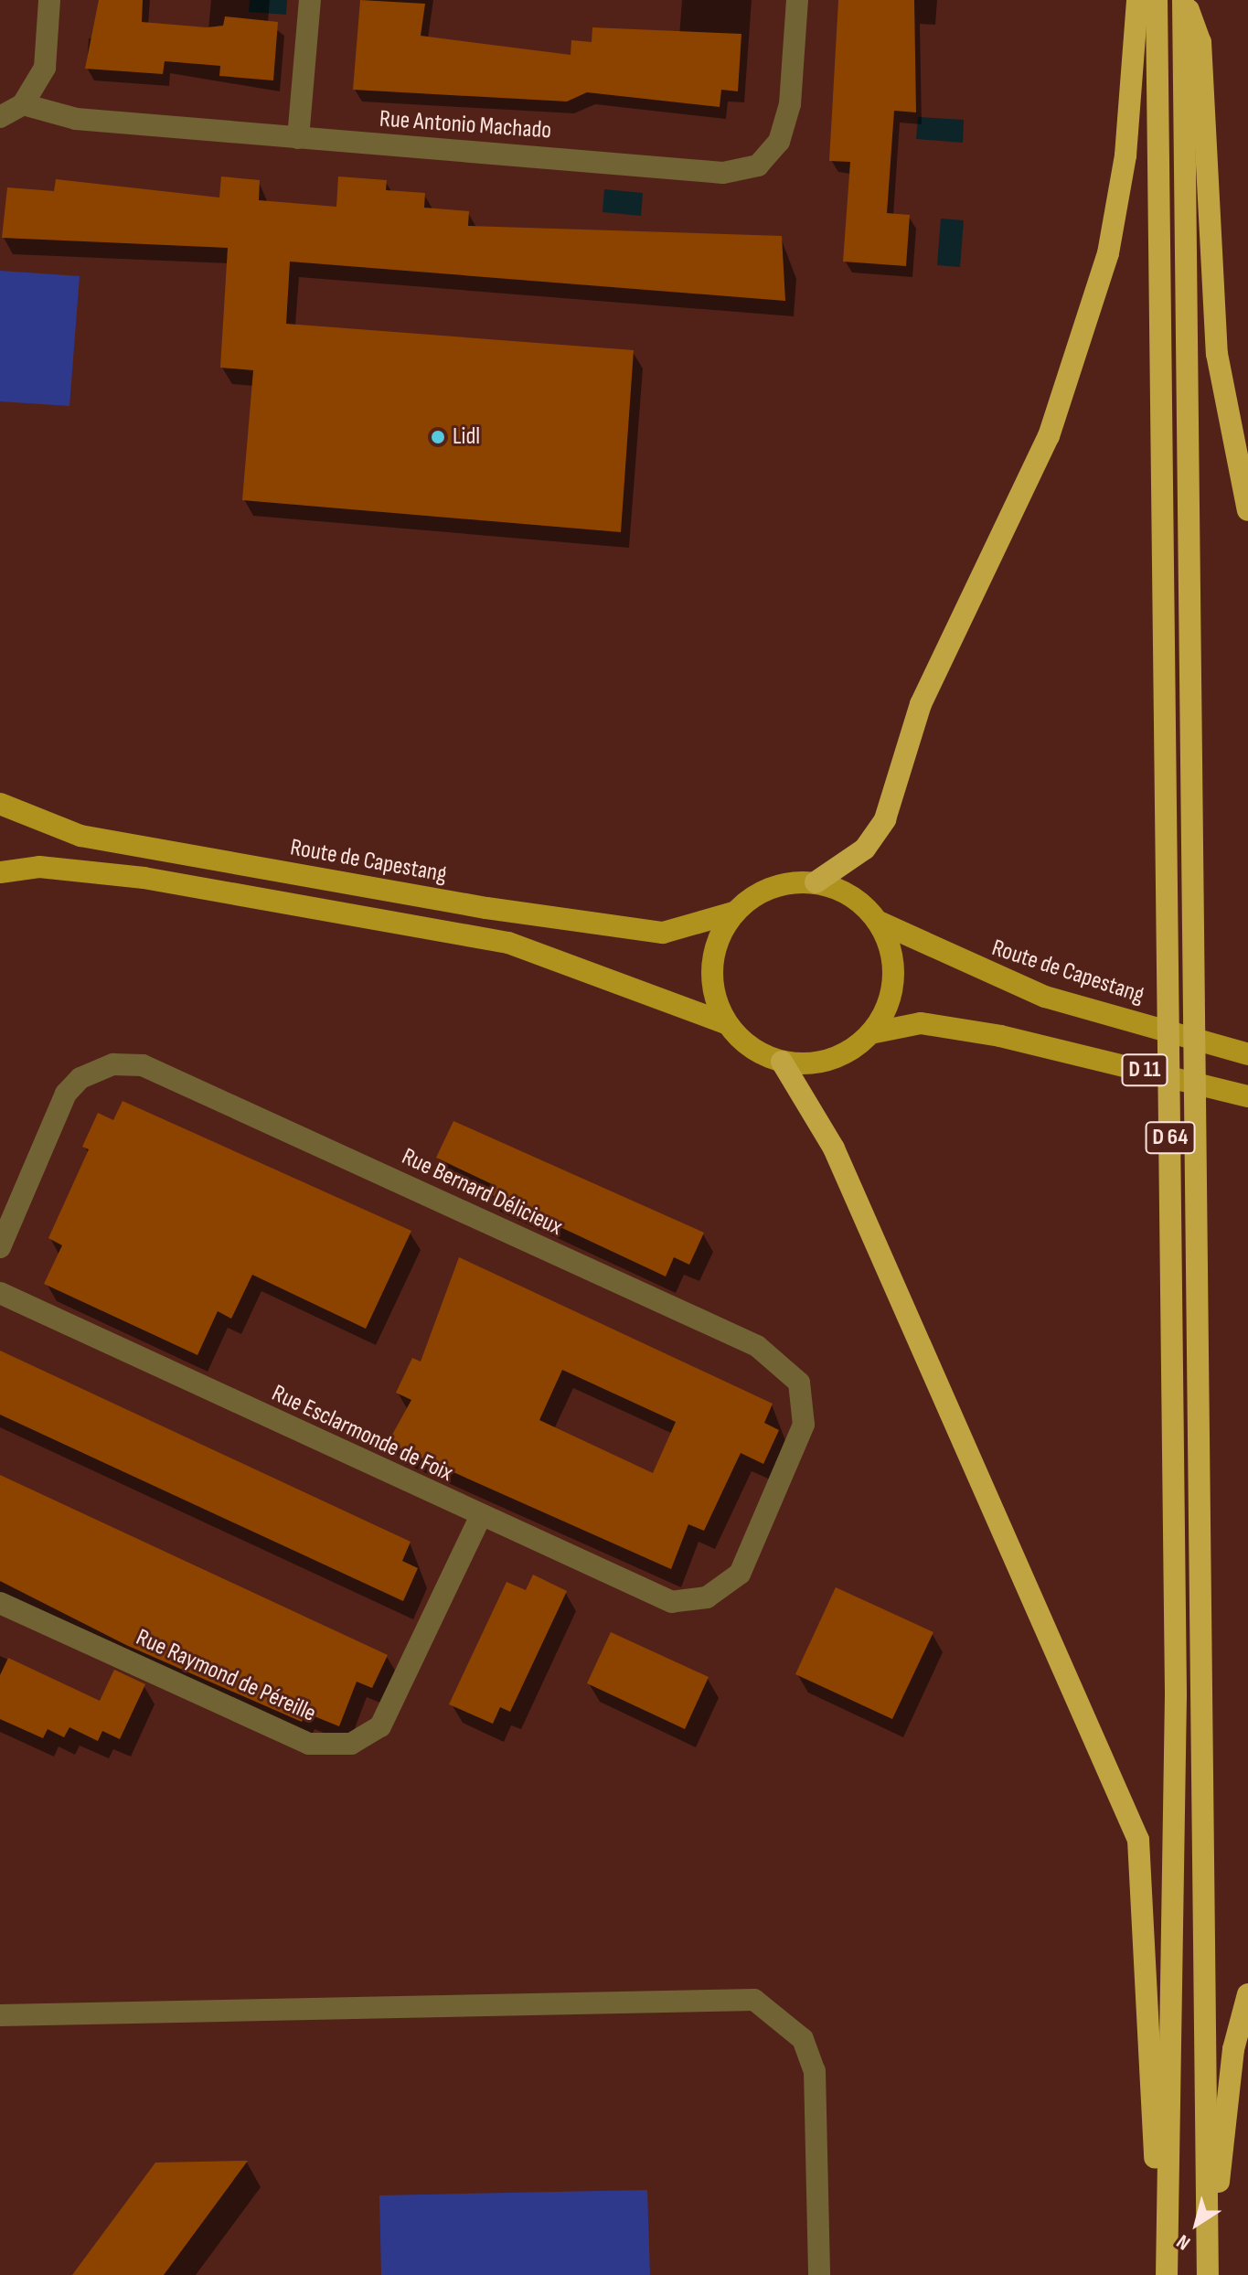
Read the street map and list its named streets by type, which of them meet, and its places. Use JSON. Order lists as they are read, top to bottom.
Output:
{
  "streets": {
    "highway": ["D 64"],
    "main road": ["Route de Capestang", "D 11"],
    "street": [
      "Rue Antonio Machado",
      "Rue Bernard Délicieux",
      "Rue Esclarmonde de Foix",
      "Rue Raymond de Péreille"
    ]
  },
  "crossings": [
    ["Route de Capestang", "D 11"],
    ["Rue Bernard Délicieux", "Rue Esclarmonde de Foix"],
    ["Rue Esclarmonde de Foix", "Rue Raymond de Péreille"]
  ],
  "places": ["Lidl"],
  "north": "bottom left"
}
